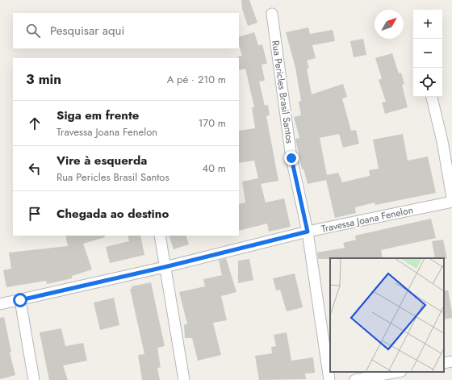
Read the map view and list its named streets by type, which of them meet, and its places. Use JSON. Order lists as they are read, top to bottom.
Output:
{
  "streets": {
    "street": ["Rua Pericles Brasil Santos", "Travessa Joana Fenelon"]
  },
  "crossings": [
    ["Rua Pericles Brasil Santos", "Travessa Joana Fenelon"]
  ],
  "north": "top right",
  "page": {
    "map_buttons": ["+", "−"],
    "search": "Pesquisar aqui",
    "heading": ["3 min", "A pé · 210 m"],
    "list": [
      ["Siga em frente", "Travessa Joana Fenelon", "170 m"],
      ["Vire à esquerda", "Rua Pericles Brasil Santos", "40 m"],
      "Chegada ao destino"
    ]
  }
}
